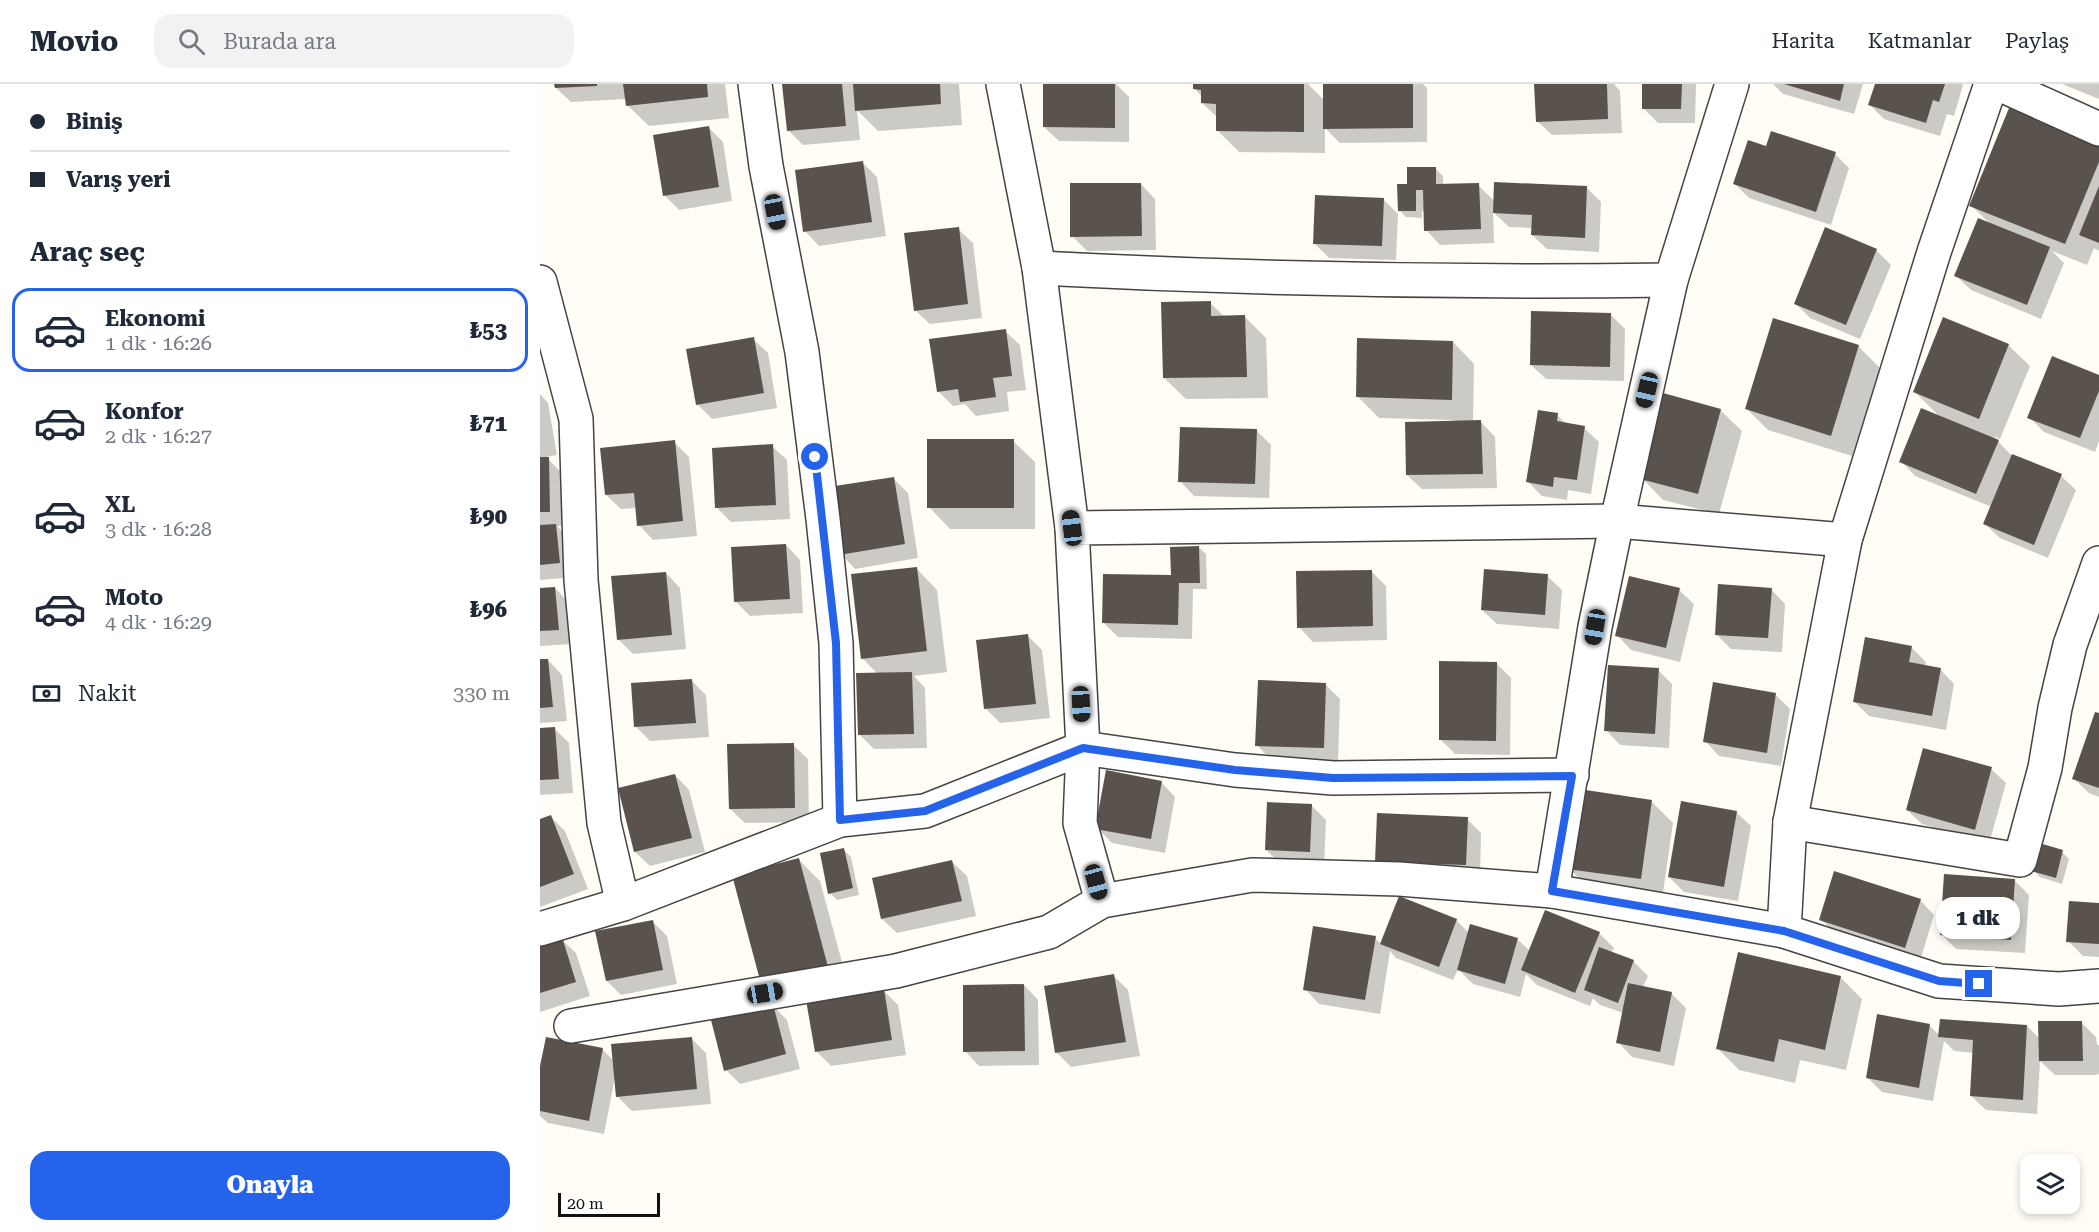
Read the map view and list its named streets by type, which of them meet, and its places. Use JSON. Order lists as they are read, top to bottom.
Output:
{
  "scale_bar": "20 m",
  "page": {
    "header": "Movio",
    "search": "Burada ara",
    "nav": ["Harita", "Katmanlar", "Paylaş"],
    "banner": ["Biniş", "Varış yeri"],
    "heading": "Araç seç",
    "list": [
      {
        "name": "Ekonomi",
        "note": "1 dk · 16:26",
        "value": "₺53"
      },
      {
        "name": "Konfor",
        "note": "2 dk · 16:27",
        "value": "₺71"
      },
      {
        "name": "XL",
        "note": "3 dk · 16:28",
        "value": "₺90"
      },
      {
        "name": "Moto",
        "note": "4 dk · 16:29",
        "value": "₺96"
      }
    ],
    "pay": ["Nakit", "330 m"],
    "bubble": "1 dk",
    "buttons": "Onayla",
    "scale": "20 m"
  }
}
